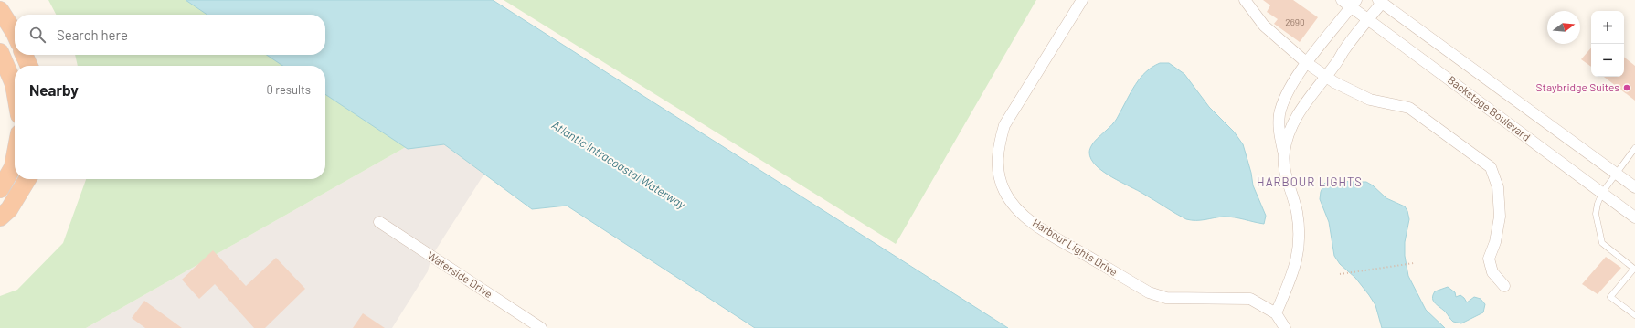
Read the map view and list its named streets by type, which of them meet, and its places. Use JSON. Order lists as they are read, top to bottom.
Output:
{
  "streets": {
    "street": ["Backstage Boulevard", "Harbour Lights Drive", "Waterside Drive"]
  },
  "districts": ["HARBOUR LIGHTS"],
  "water": ["Atlantic Intracoastal Waterway"],
  "places": ["Staybridge Suites"],
  "house_numbers": ["2690"],
  "north": "right",
  "page": {
    "map_buttons": ["+", "−"],
    "search": "Search here",
    "heading": ["Nearby", "0 results"]
  }
}
